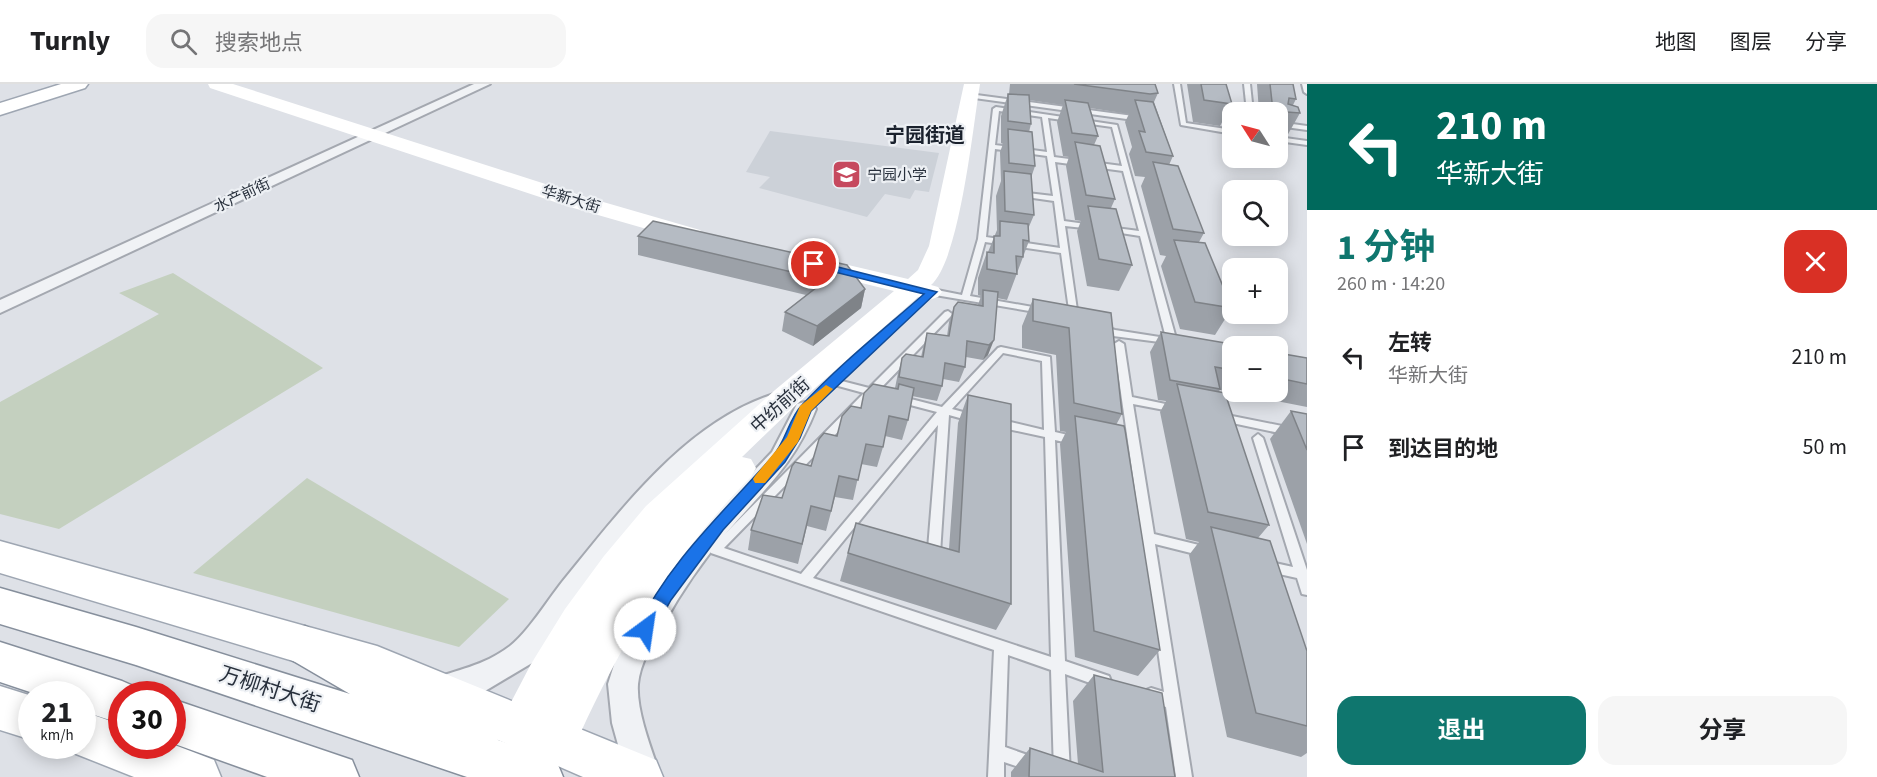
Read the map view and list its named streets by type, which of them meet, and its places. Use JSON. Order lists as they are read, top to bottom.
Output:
{
  "streets": {
    "main road": ["万柳村大街"],
    "street": ["水产前街", "华新大街", "中纺前街"]
  },
  "crossings": [
    ["水产前街", "华新大街"]
  ],
  "districts": ["宁园街道"],
  "places": {
    "school or university": ["宁园小学"]
  },
  "north": "top left",
  "page": {
    "header": "Turnly",
    "search": "搜索地点",
    "nav": ["地图", "图层", "分享"],
    "turn": ["210 m", "华新大街"],
    "map_buttons": ["+", "−"],
    "heading": ["1 分钟", "260 m · 14:20"],
    "list": [
      {
        "name": "左转",
        "note": "华新大街",
        "value": "210 m"
      },
      {
        "name": "到达目的地",
        "value": "50 m"
      }
    ],
    "speed": "21 km/h",
    "limit": "30",
    "buttons": ["退出", "分享"]
  }
}
